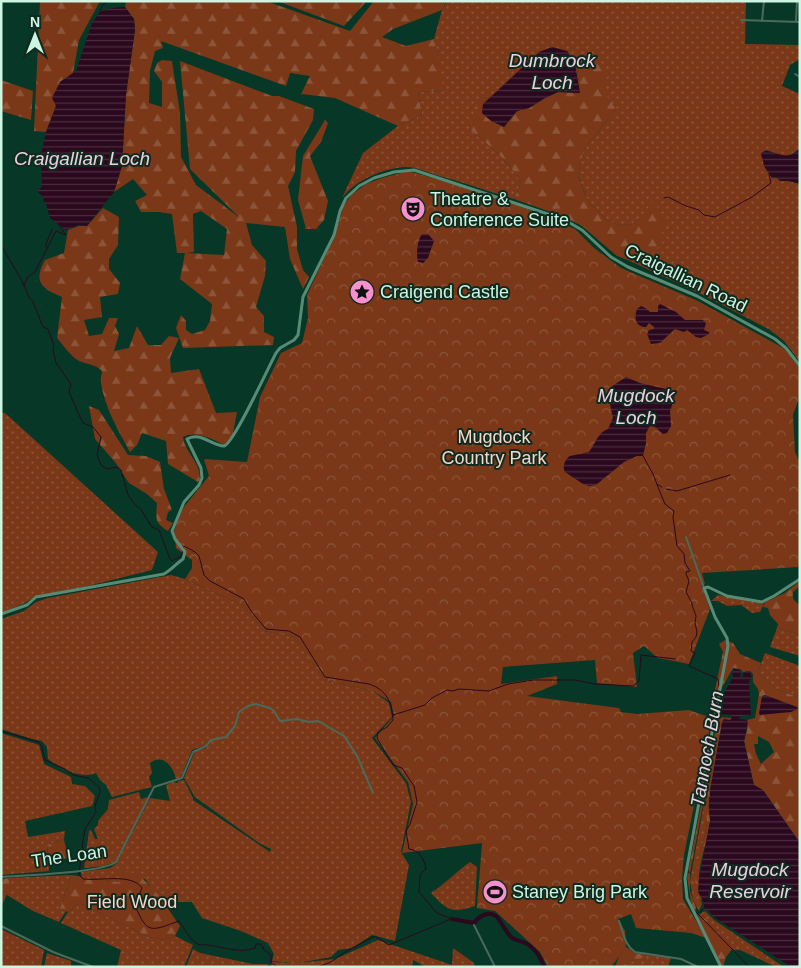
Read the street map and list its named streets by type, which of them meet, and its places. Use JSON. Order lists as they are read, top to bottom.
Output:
{
  "streets": {
    "street": ["Craigallian Road", "The Loan"]
  },
  "water": [
    "Dumbrock Loch",
    "Craigallian Loch",
    "Mugdock Loch",
    "Tannoch Burn",
    "Mugdock Reservoir"
  ],
  "parks": ["Mugdock Country Park", "Field Wood"],
  "places": {
    "theatre": ["Theatre & Conference Suite"],
    "place": ["Craigend Castle"],
    "sports": ["Staney Brig Park"]
  },
  "north": "top"
}
